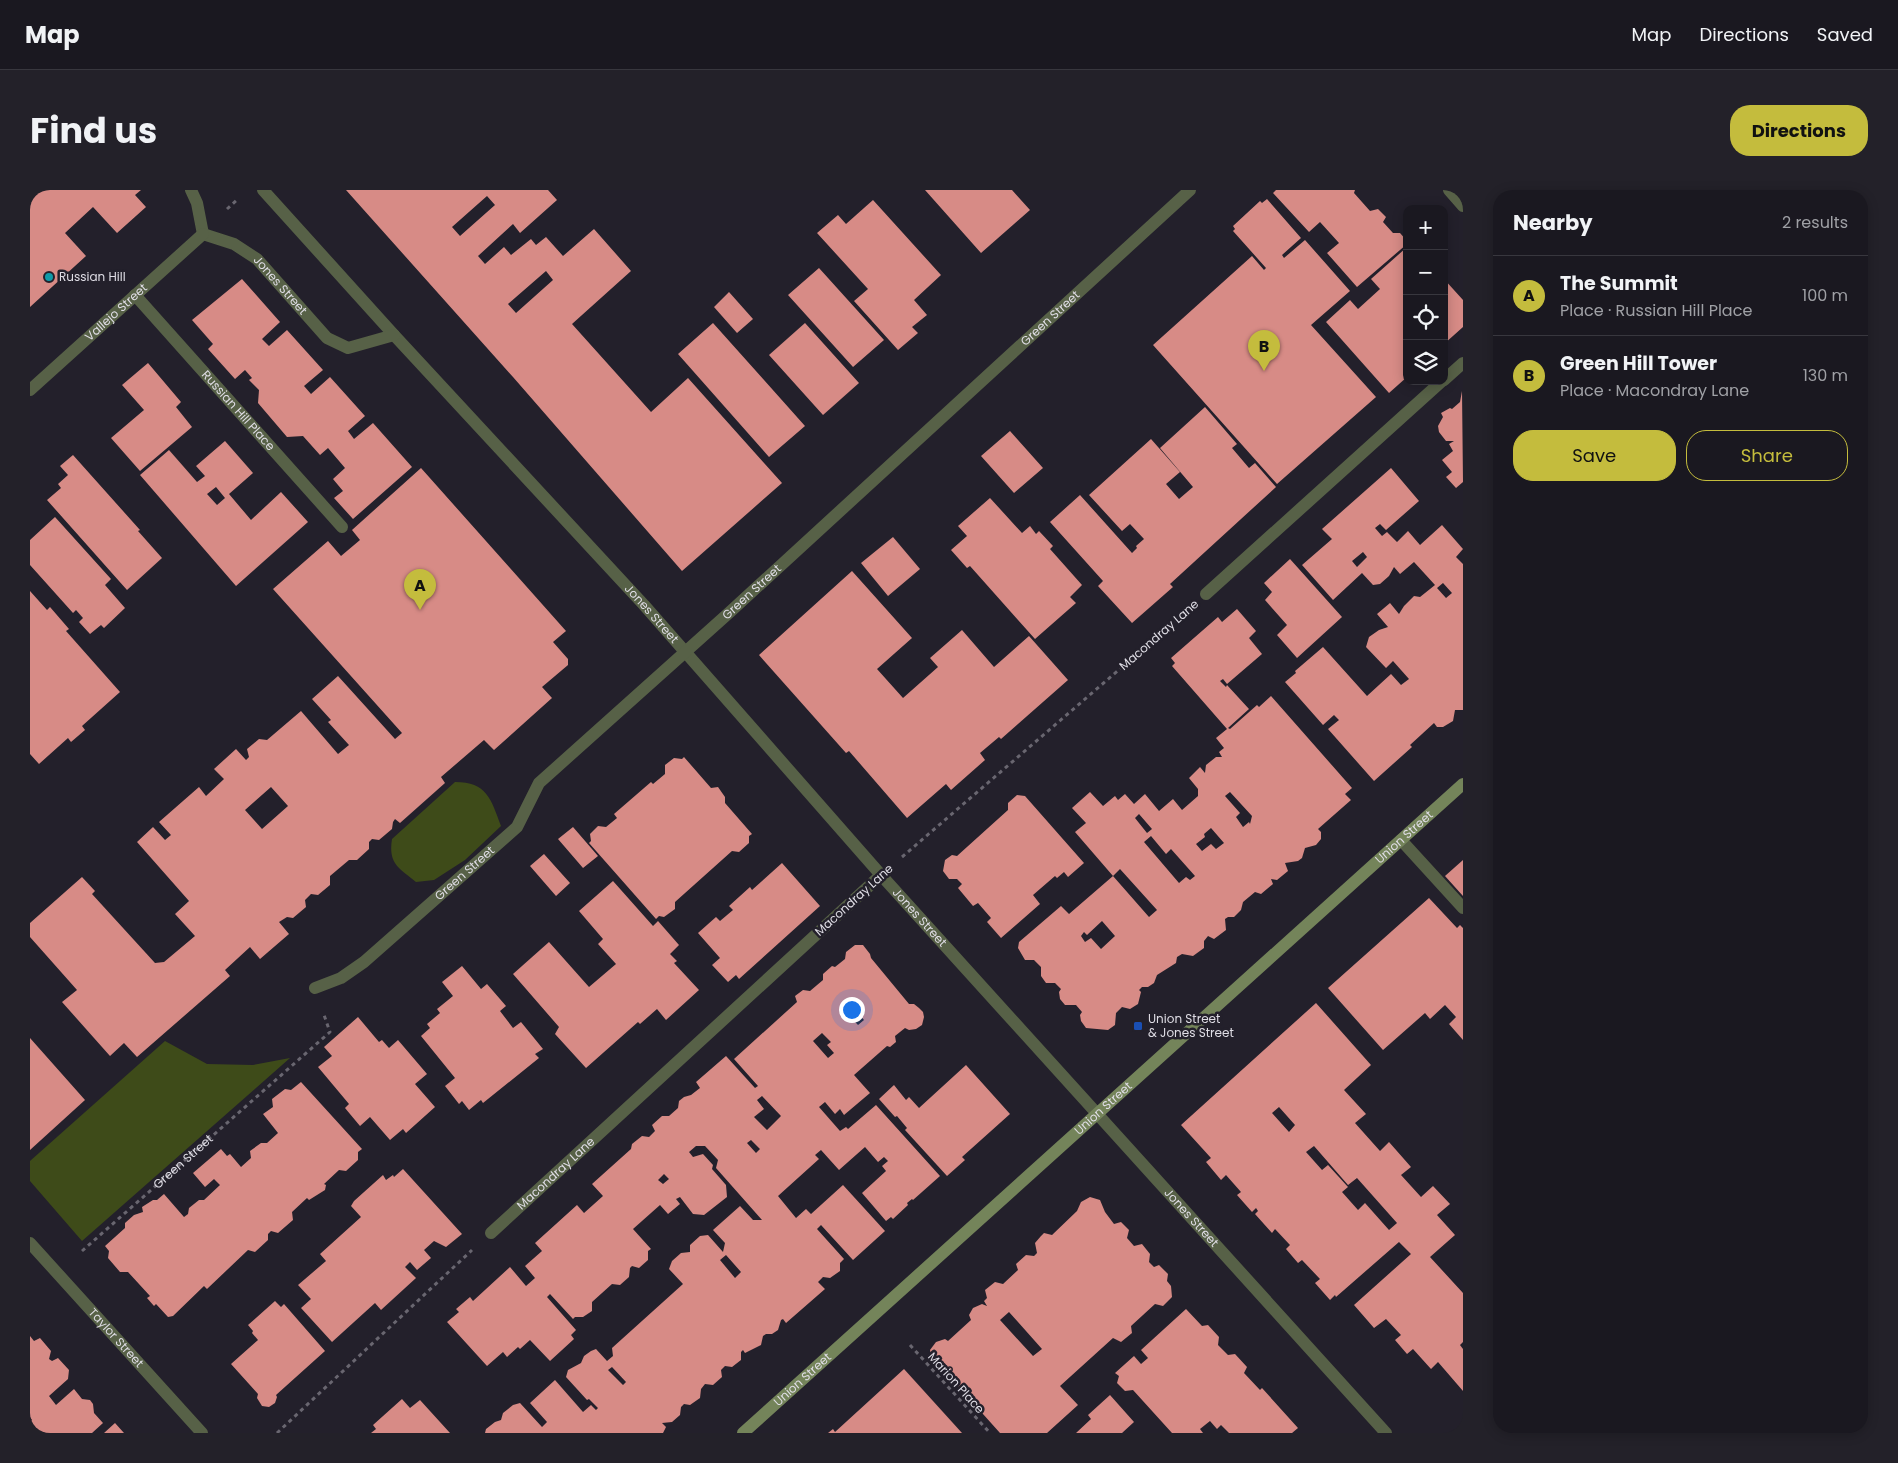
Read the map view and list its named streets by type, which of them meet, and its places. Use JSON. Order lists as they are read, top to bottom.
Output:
{
  "streets": {
    "street": [
      "Jones Street",
      "Vallejo Street",
      "Green Street",
      "Russian Hill Place",
      "Macondray Lane",
      "Union Street",
      "Taylor Street"
    ],
    "path": ["Marion Place"]
  },
  "crossings": [
    ["Jones Street", "Vallejo Street"],
    ["Jones Street", "Green Street"],
    ["Jones Street", "Macondray Lane"],
    ["Jones Street", "Union Street"],
    ["Vallejo Street", "Russian Hill Place"]
  ],
  "places": {
    "other": ["Russian Hill"],
    "transit": ["Union Street & Jones Street"]
  },
  "page": {
    "header": "Map",
    "nav": ["Map", "Directions", "Saved"],
    "title": "Find us",
    "buttons": [
      "Directions",
      ["Save", "Share"]
    ],
    "heading": ["Nearby", "2 results"],
    "map_buttons": ["+", "−"],
    "list": [
      {
        "mark": "A",
        "name": "The Summit",
        "note": "Place · Russian Hill Place",
        "value": "100 m"
      },
      {
        "mark": "B",
        "name": "Green Hill Tower",
        "note": "Place · Macondray Lane",
        "value": "130 m"
      }
    ],
    "pins": ["B", "A"]
  }
}
